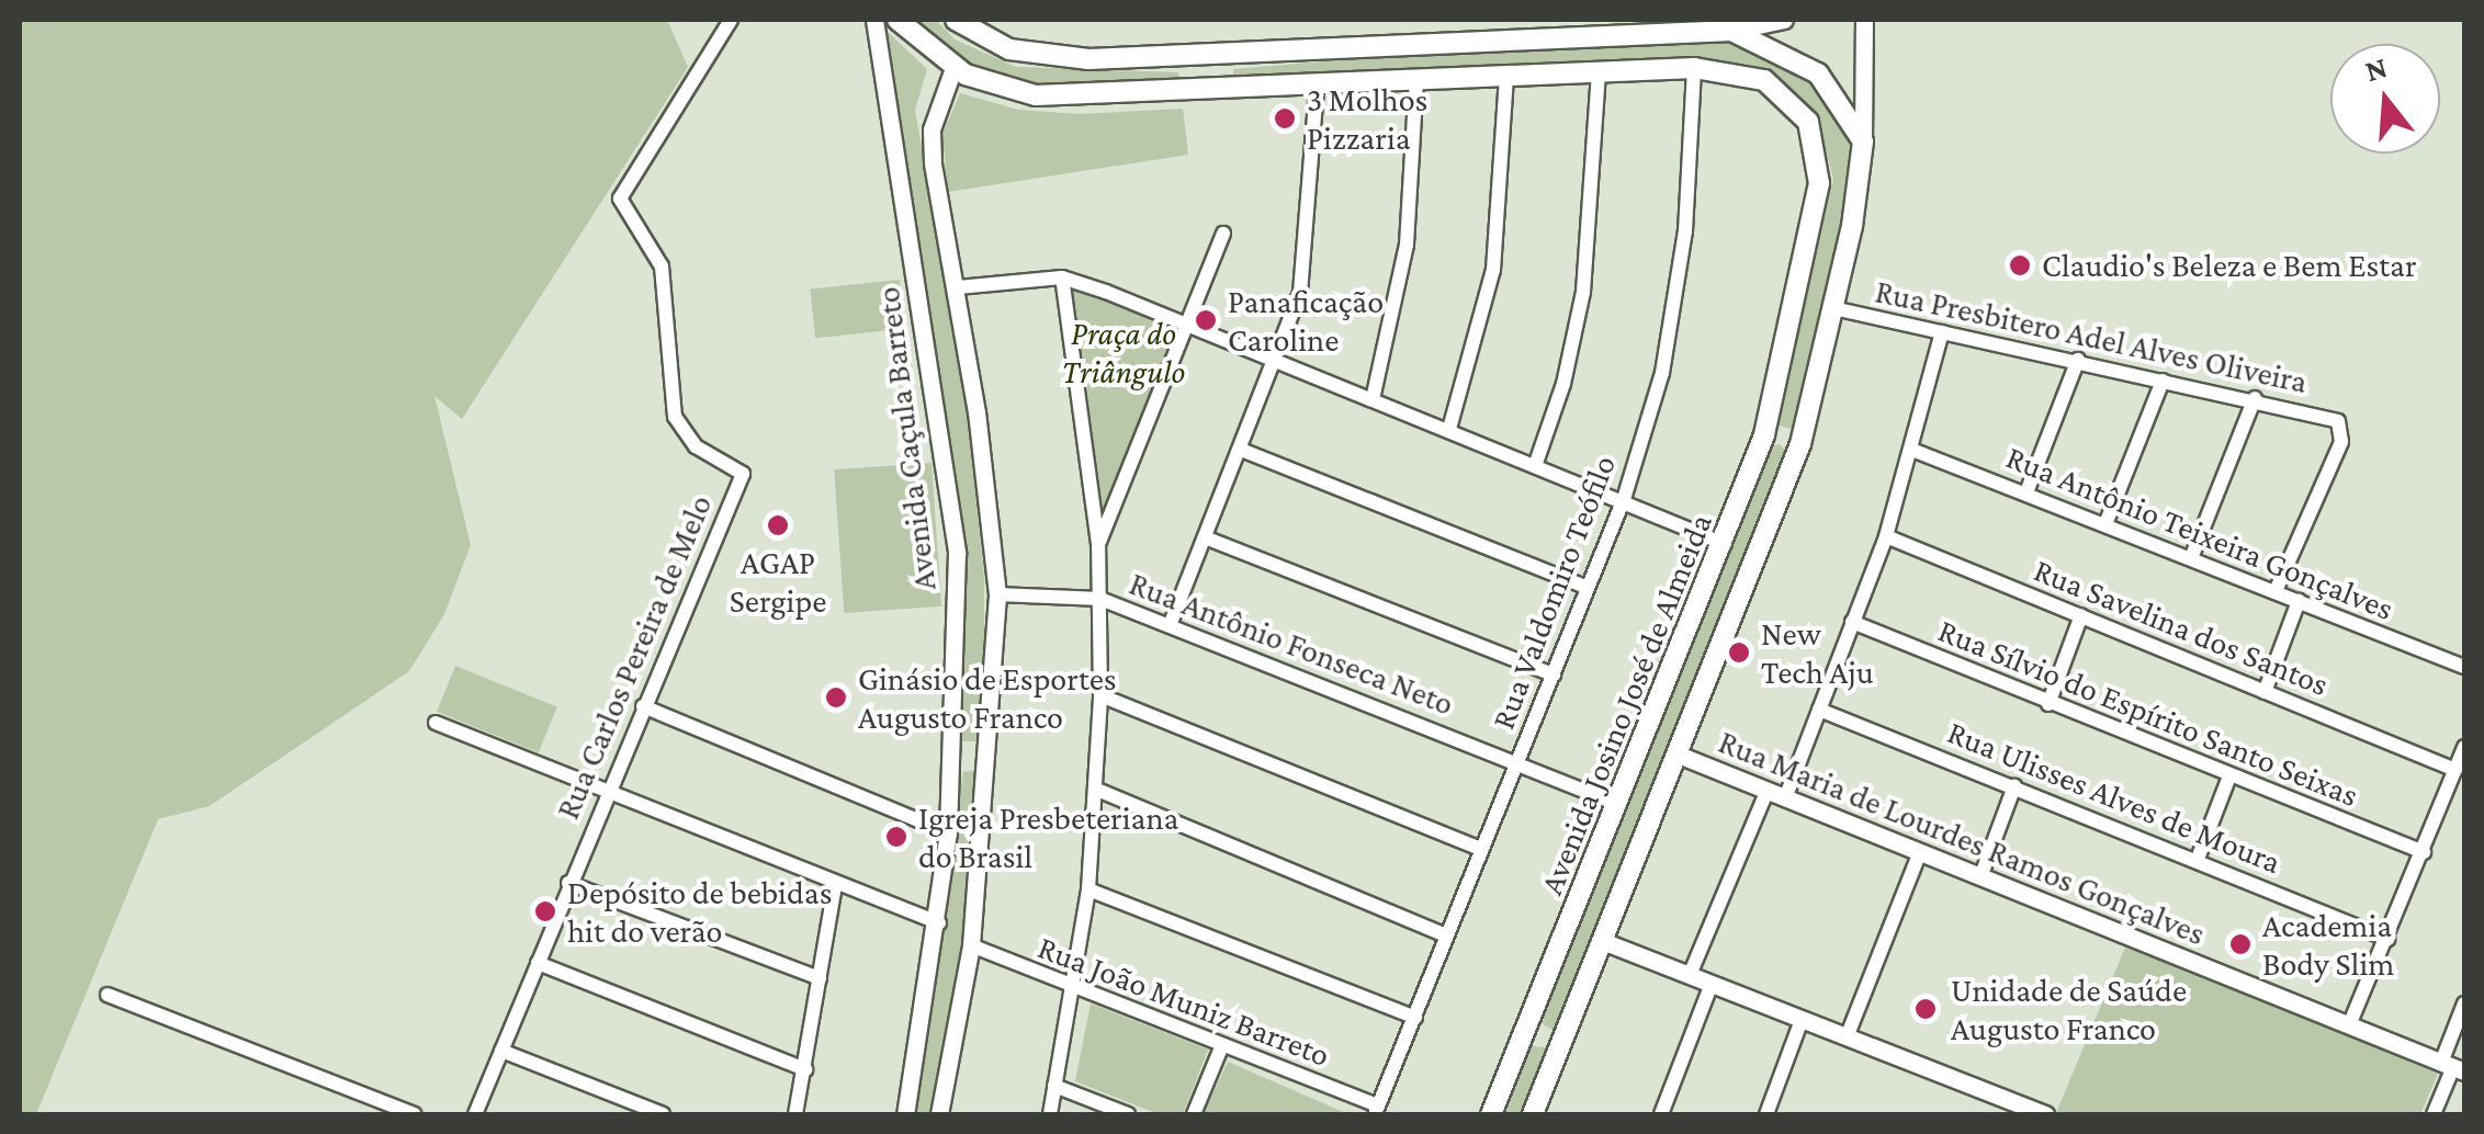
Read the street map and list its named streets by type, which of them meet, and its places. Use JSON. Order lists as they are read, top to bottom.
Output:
{
  "streets": {
    "main road": ["Avenida Josino José de Almeida"],
    "street": [
      "Rua Presbitero Adel Alves Oliveira",
      "Avenida Caçula Barreto",
      "Rua Antônio Teixeira Gonçalves",
      "Rua Valdomiro Teófilo",
      "Rua Savelina dos Santos",
      "Rua Antônio Fonseca Neto",
      "Rua Carlos Pereira de Melo",
      "Rua Sílvio do Espírito Santo Seixas",
      "Rua Ulisses Alves de Moura",
      "Rua Maria de Lourdes Ramos Gonçalves",
      "Rua João Muniz Barreto"
    ]
  },
  "crossings": [
    ["Rua Presbitero Adel Alves Oliveira", "Rua Antônio Teixeira Gonçalves"],
    ["Rua Presbitero Adel Alves Oliveira", "Avenida Josino José de Almeida"],
    ["Avenida Caçula Barreto", "Rua Antônio Fonseca Neto"],
    ["Avenida Caçula Barreto", "Rua João Muniz Barreto"],
    ["Rua Valdomiro Teófilo", "Rua Antônio Fonseca Neto"],
    ["Rua Valdomiro Teófilo", "Avenida Josino José de Almeida"],
    ["Rua Valdomiro Teófilo", "Rua João Muniz Barreto"],
    ["Rua Antônio Fonseca Neto", "Avenida Josino José de Almeida"],
    ["Avenida Josino José de Almeida", "Rua Maria de Lourdes Ramos Gonçalves"]
  ],
  "parks": ["Praça do Triângulo"],
  "places": [
    "3 Molhos Pizzaria",
    "Claudio's Beleza e Bem Estar",
    "Panaficação Caroline",
    "AGAP Sergipe",
    "New Tech Aju",
    "Ginásio de Esportes Augusto Franco",
    "Igreja Presbeteriana do Brasil",
    "Depósito de bebidas hit do verão",
    "Academia Body Slim",
    "Unidade de Saúde Augusto Franco"
  ],
  "north": "top"
}
